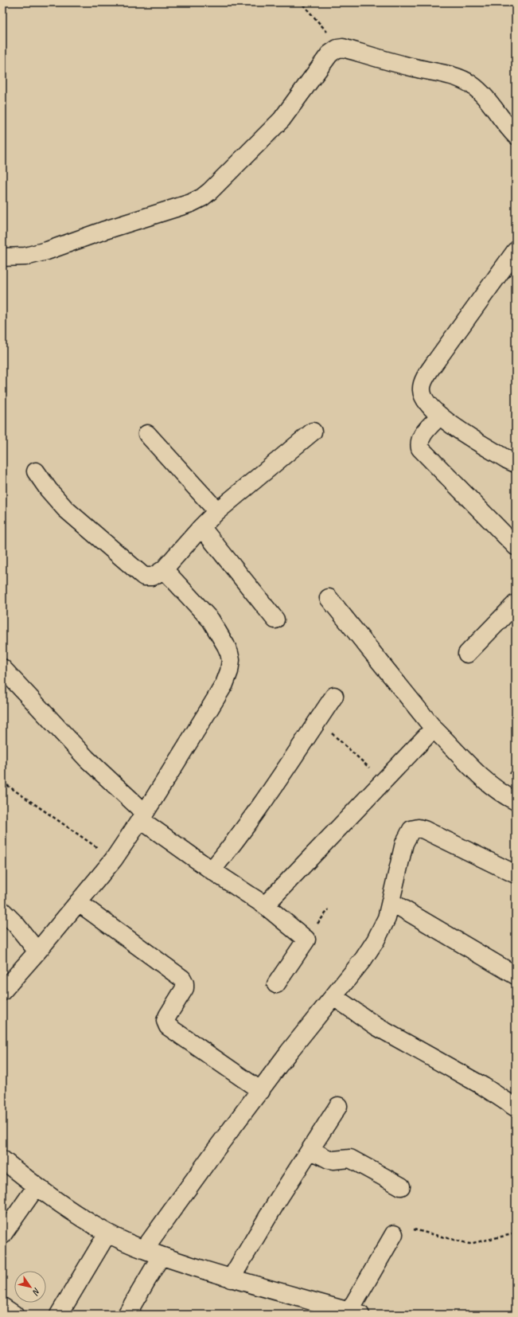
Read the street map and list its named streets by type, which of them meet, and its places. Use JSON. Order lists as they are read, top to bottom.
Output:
{
  "north": "bottom right"
}
